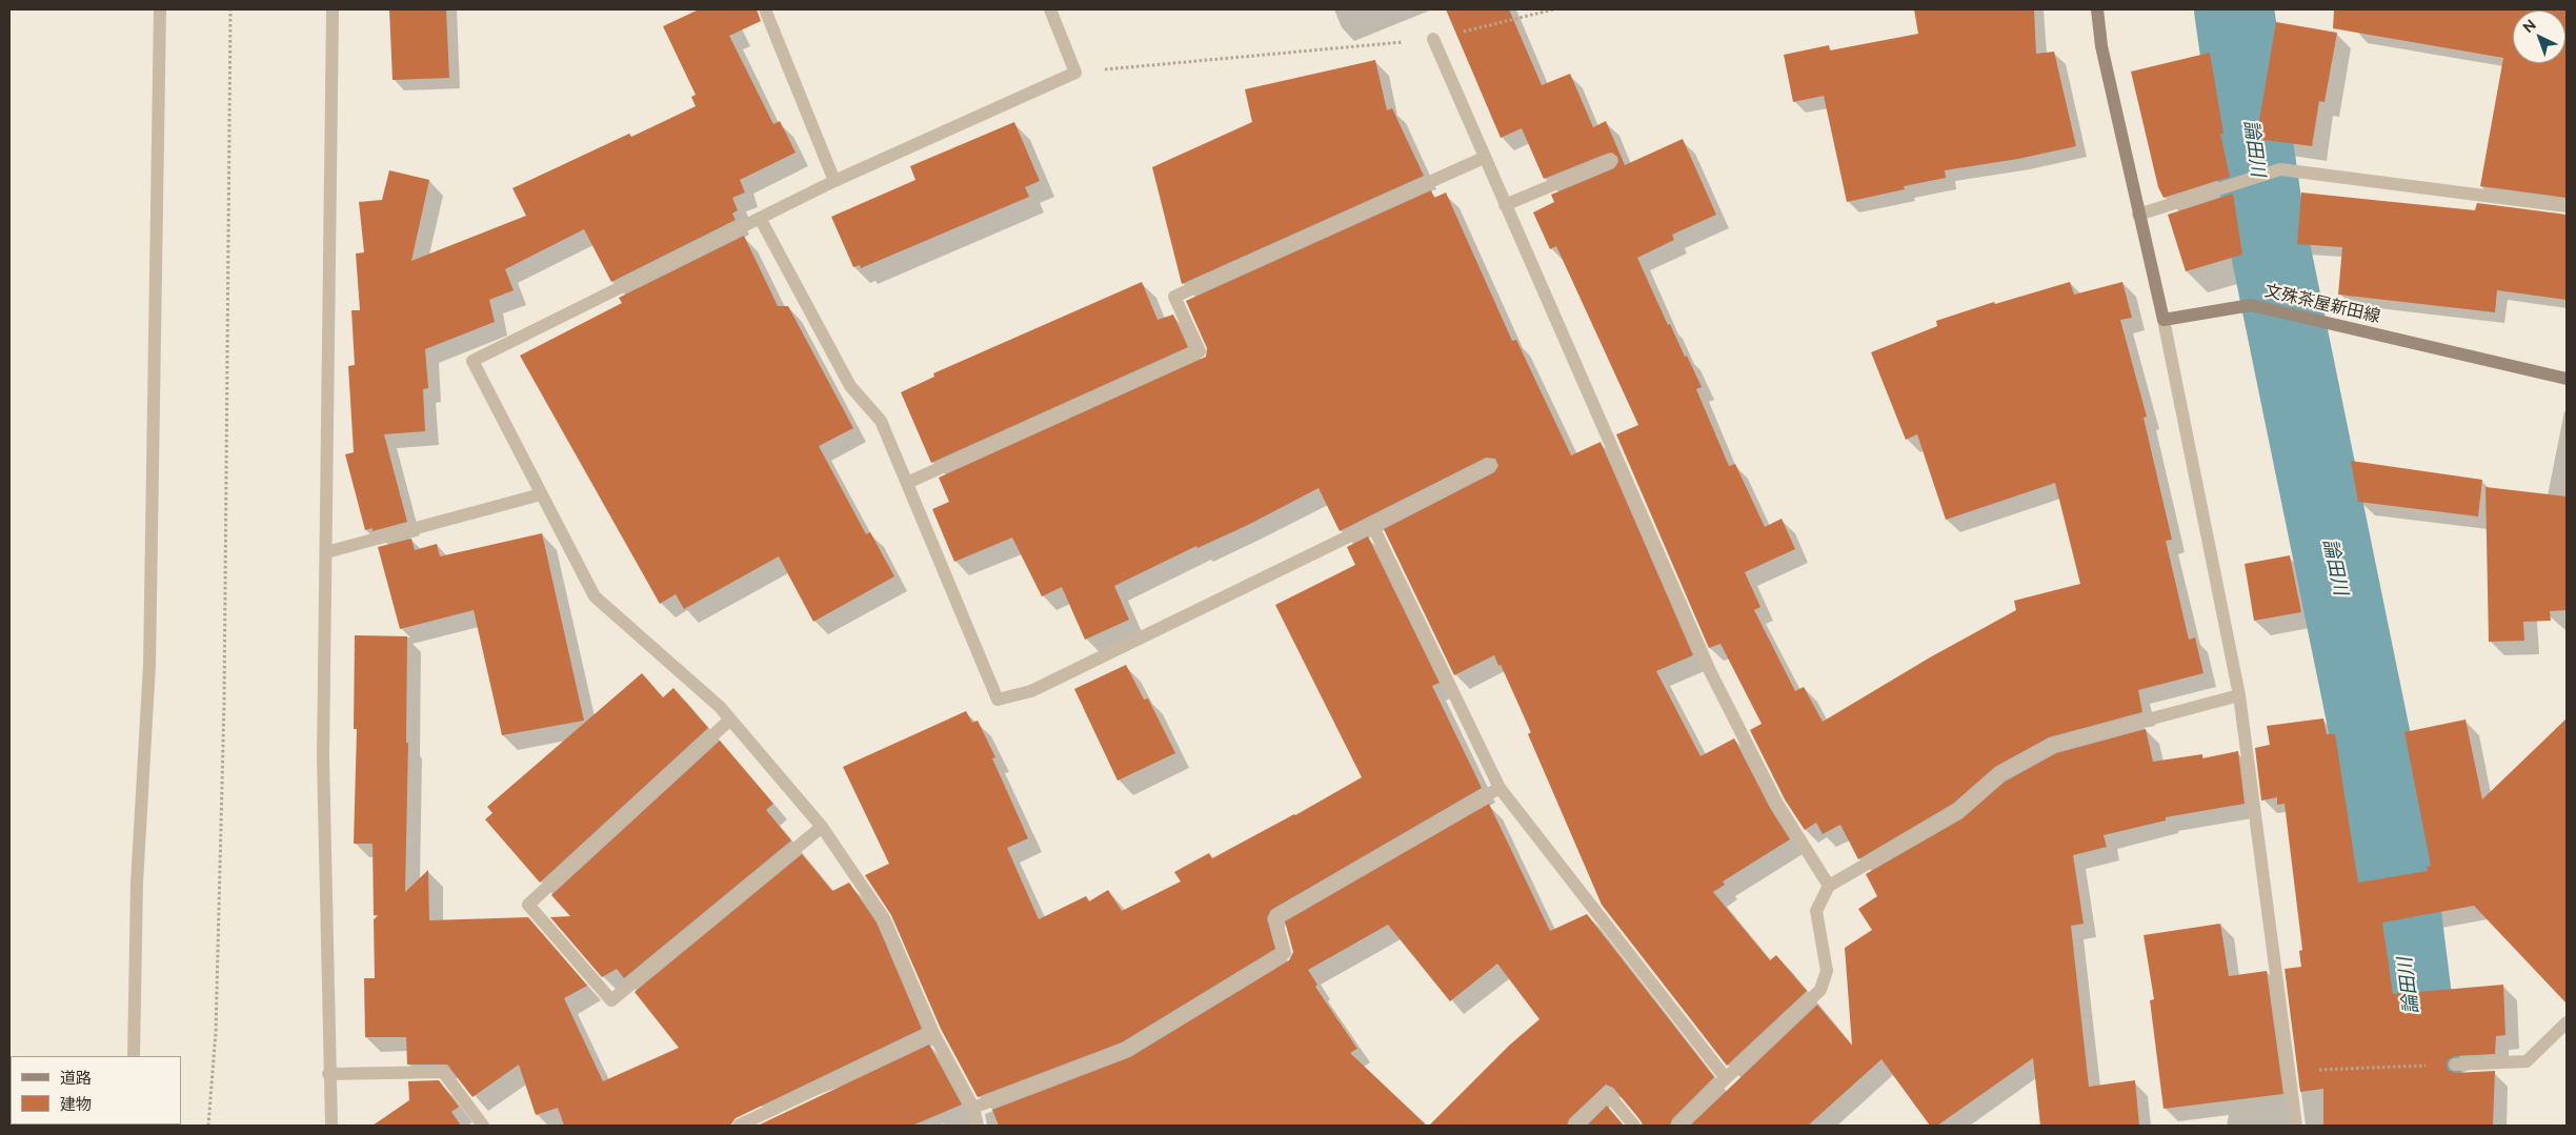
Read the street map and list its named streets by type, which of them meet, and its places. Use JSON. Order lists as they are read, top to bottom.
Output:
{
  "streets": {
    "main road": ["文殊茶屋新田線"]
  },
  "water": ["論田川"],
  "legend": ["道路", "建物"],
  "north": "top left"
}
